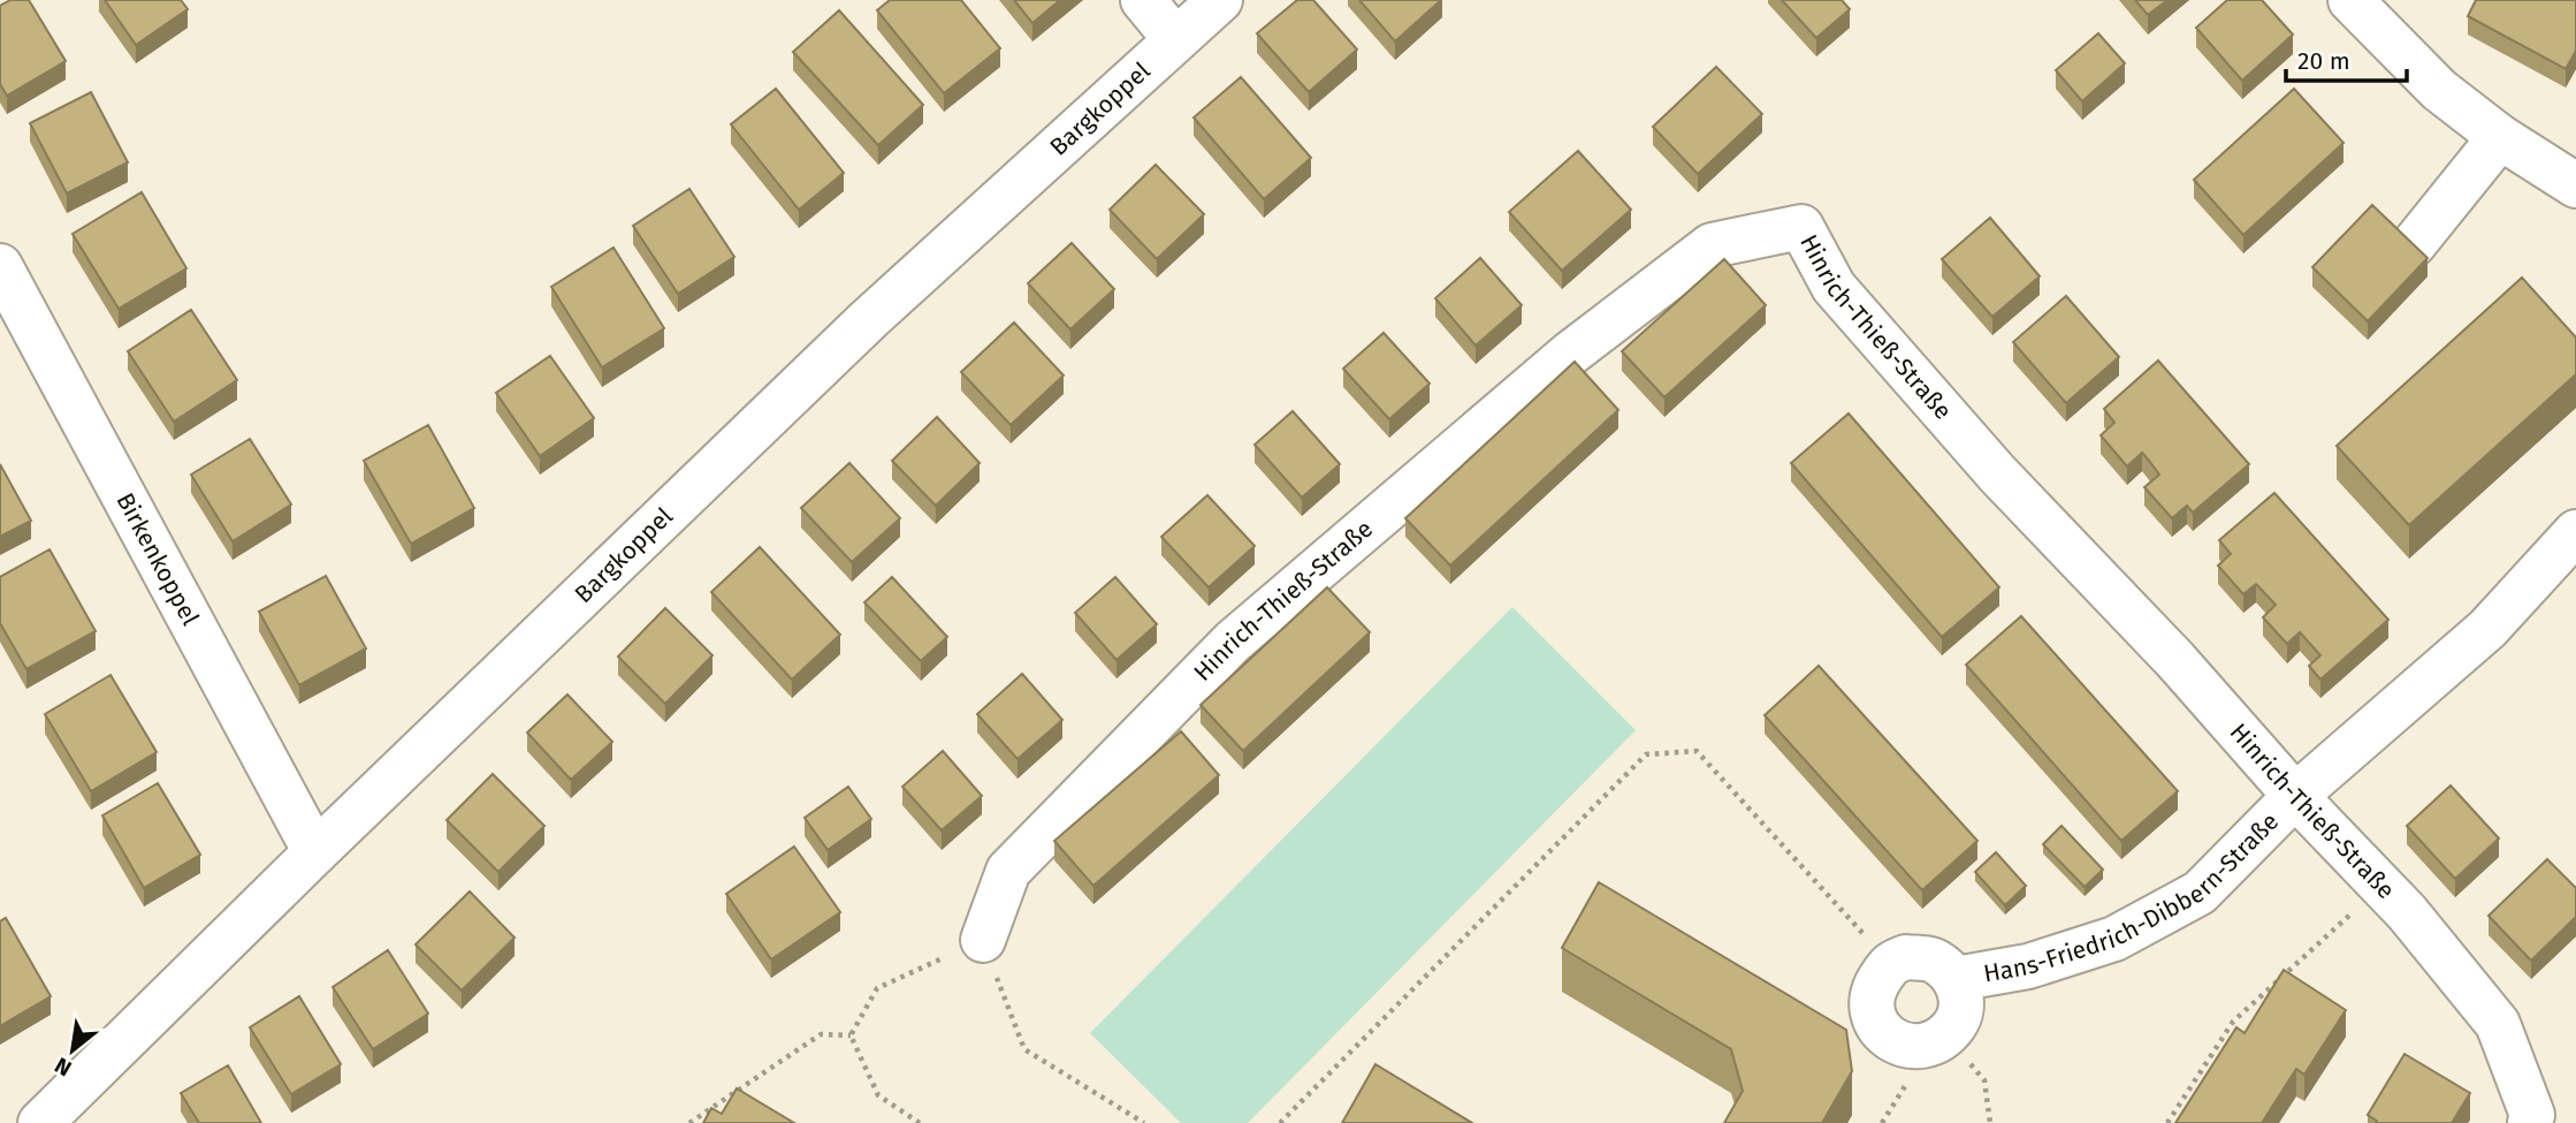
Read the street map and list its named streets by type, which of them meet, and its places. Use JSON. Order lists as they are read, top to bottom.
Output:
{
  "streets": {
    "street": [
      "Bargkoppel",
      "Hinrich-Thieß-Straße",
      "Birkenkoppel",
      "Hans-Friedrich-Dibbern-Straße"
    ]
  },
  "crossings": [
    ["Bargkoppel", "Birkenkoppel"],
    ["Hinrich-Thieß-Straße", "Hans-Friedrich-Dibbern-Straße"]
  ],
  "scale_bar": "20 m",
  "north": "bottom left"
}
